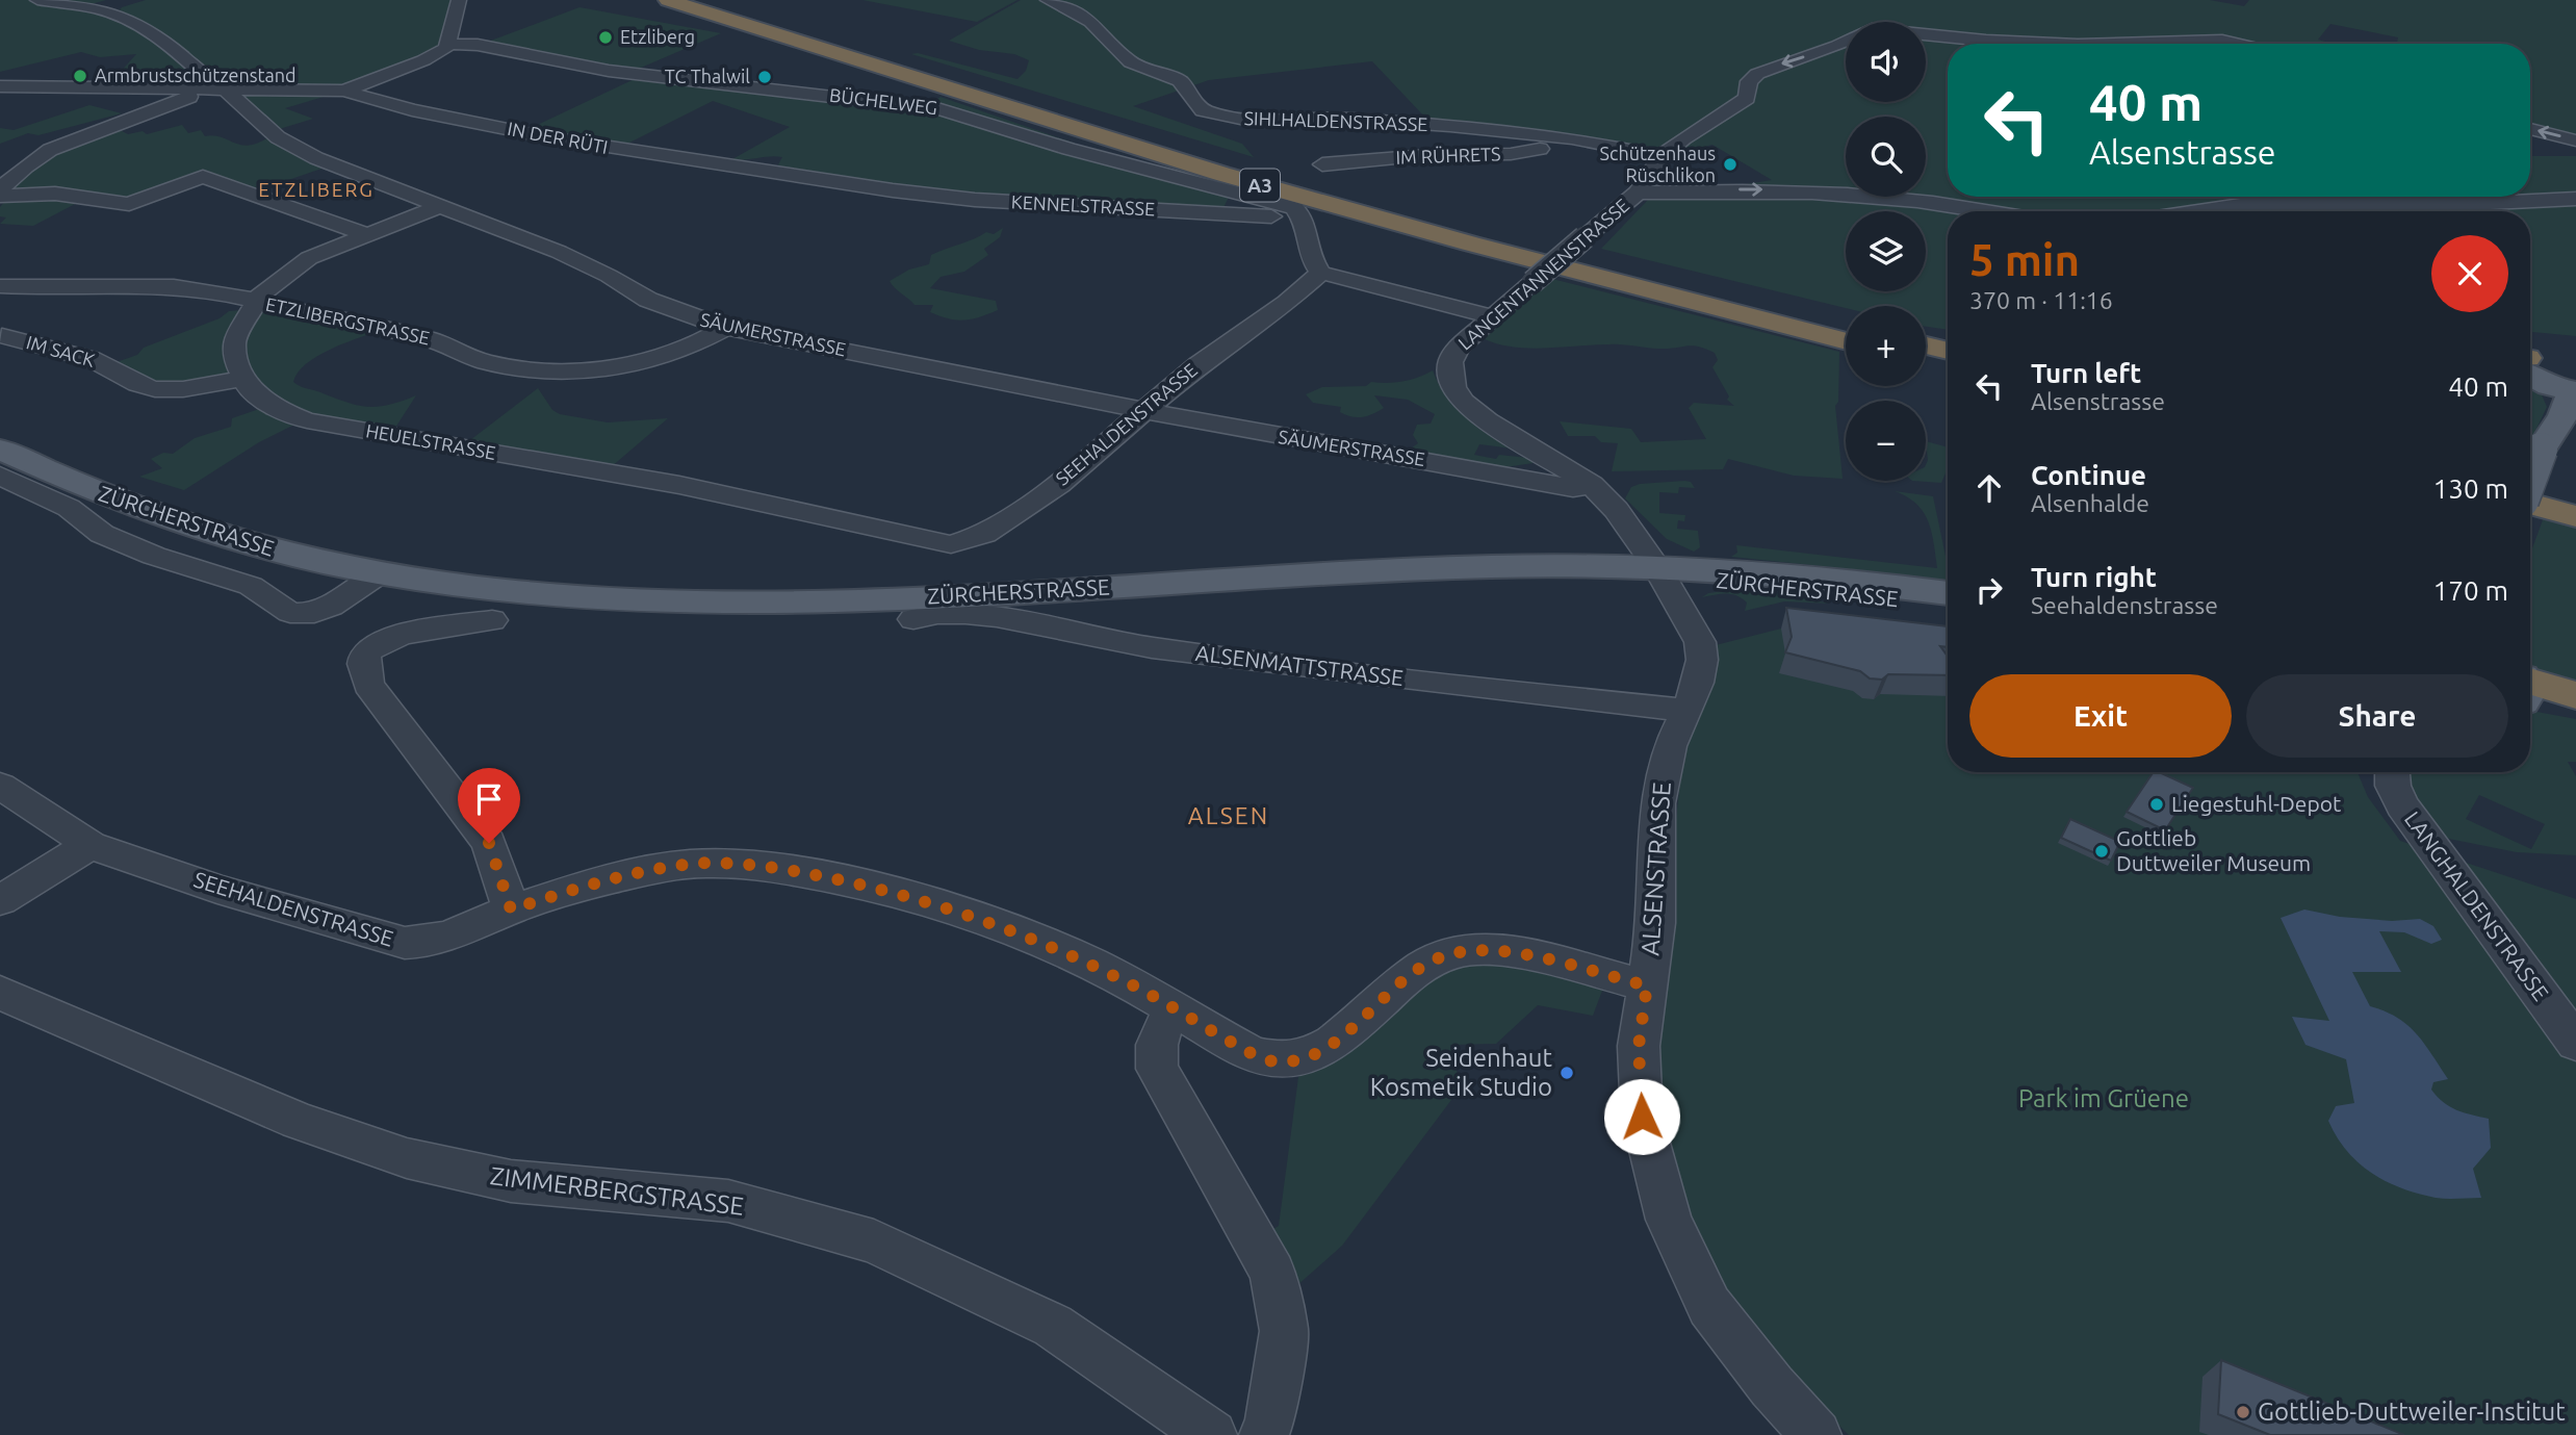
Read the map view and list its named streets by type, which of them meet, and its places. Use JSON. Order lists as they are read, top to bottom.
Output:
{
  "streets": {
    "highway": ["A3"],
    "main road": ["ZÜRCHERSTRASSE"],
    "street": [
      "BÜCHELWEG",
      "SIHLHALDENSTRASSE",
      "IN DER RÜTI",
      "IM RÜHRETS",
      "KENNELSTRASSE",
      "LANGENTANNENSTRASSE",
      "ETZLIBERGSTRASSE",
      "SÄUMERSTRASSE",
      "IM SACK",
      "SEEHALDENSTRASSE",
      "HEUELSTRASSE",
      "ALSENMATTSTRASSE",
      "ALSENSTRASSE",
      "LANGHALDENSTRASSE",
      "ZIMMERBERGSTRASSE"
    ]
  },
  "crossings": [
    ["BÜCHELWEG", "KENNELSTRASSE"],
    ["SIHLHALDENSTRASSE", "IM RÜHRETS"],
    ["SIHLHALDENSTRASSE", "LANGENTANNENSTRASSE"],
    ["IN DER RÜTI", "KENNELSTRASSE"],
    ["LANGENTANNENSTRASSE", "SÄUMERSTRASSE"],
    ["LANGENTANNENSTRASSE", "ZÜRCHERSTRASSE"],
    ["LANGENTANNENSTRASSE", "ALSENSTRASSE"],
    ["ETZLIBERGSTRASSE", "SÄUMERSTRASSE"],
    ["SÄUMERSTRASSE", "SEEHALDENSTRASSE"],
    ["IM SACK", "HEUELSTRASSE"],
    ["SEEHALDENSTRASSE", "HEUELSTRASSE"],
    ["SEEHALDENSTRASSE", "ALSENSTRASSE"],
    ["ZÜRCHERSTRASSE", "ALSENSTRASSE"],
    ["ALSENMATTSTRASSE", "ALSENSTRASSE"]
  ],
  "districts": ["ETZLIBERG", "ALSEN"],
  "parks": ["Park im Grüene"],
  "places": [
    "Etzliberg",
    "Armbrustschützenstand",
    "TC Thalwil",
    "Schützenhaus Rüschlikon",
    "Liegestuhl-Depot",
    "Gottlieb Duttweiler Museum",
    "Seidenhaut Kosmetik Studio",
    "Gottlieb-Duttweiler-Institut"
  ],
  "page": {
    "map_buttons": ["+", "−"],
    "turn": ["40 m", "Alsenstrasse"],
    "heading": ["5 min", "370 m · 11:16"],
    "list": [
      {
        "name": "Turn left",
        "note": "Alsenstrasse",
        "value": "40 m"
      },
      {
        "name": "Continue",
        "note": "Alsenhalde",
        "value": "130 m"
      },
      {
        "name": "Turn right",
        "note": "Seehaldenstrasse",
        "value": "170 m"
      }
    ],
    "buttons": ["Exit", "Share"]
  }
}
